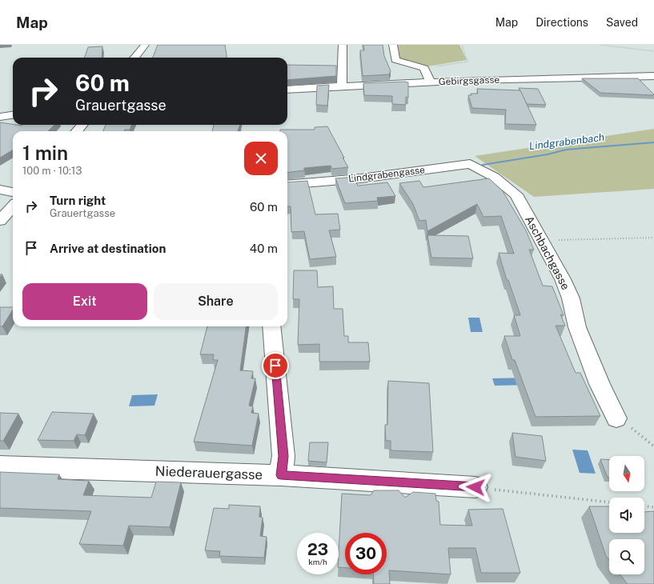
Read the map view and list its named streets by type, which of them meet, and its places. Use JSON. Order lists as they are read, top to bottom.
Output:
{
  "streets": {
    "street": [
      "Gebirgsgasse",
      "Lindgrabengasse",
      "Aschbachgasse",
      "Niederauergasse"
    ]
  },
  "crossings": [
    ["Lindgrabengasse", "Aschbachgasse"]
  ],
  "water": ["Lindgrabenbach"],
  "north": "bottom",
  "page": {
    "header": "Map",
    "nav": ["Map", "Directions", "Saved"],
    "turn": ["60 m", "Grauertgasse"],
    "heading": ["1 min", "100 m · 10:13"],
    "list": [
      {
        "name": "Turn right",
        "note": "Grauertgasse",
        "value": "60 m"
      },
      {
        "name": "Arrive at destination",
        "value": "40 m"
      }
    ],
    "buttons": ["Exit", "Share"],
    "speed": "23 km/h",
    "limit": "30"
  }
}
